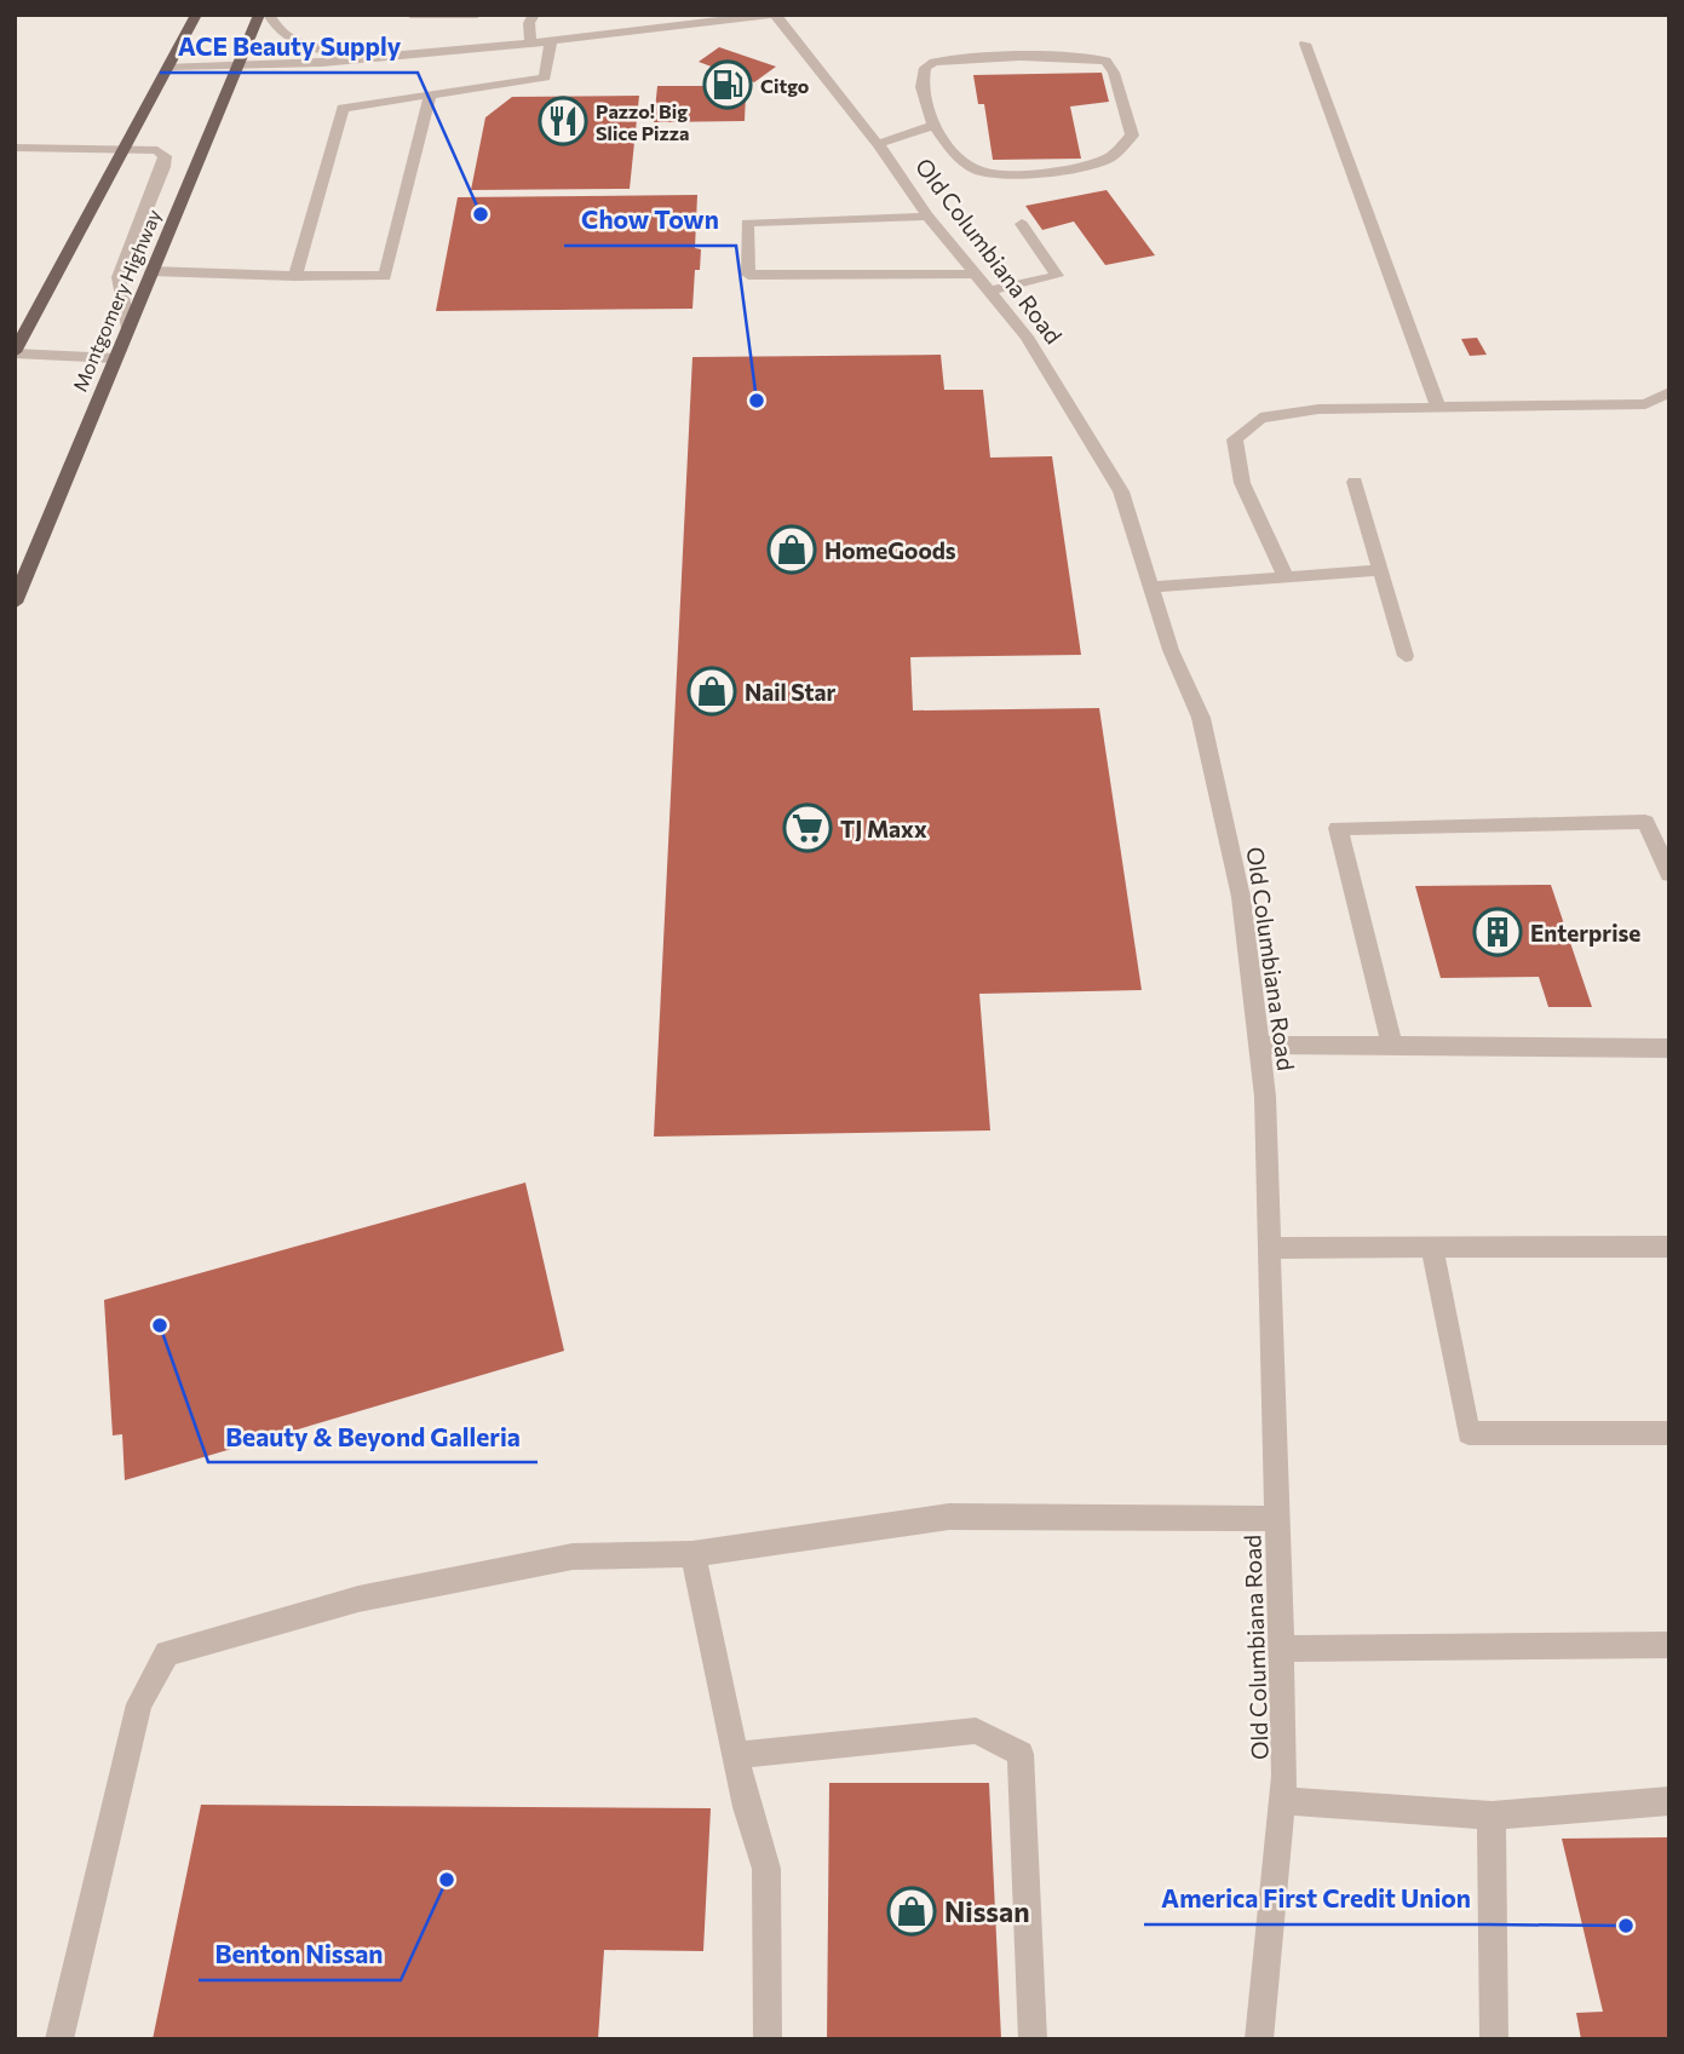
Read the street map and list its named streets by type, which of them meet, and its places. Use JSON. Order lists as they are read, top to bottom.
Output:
{
  "streets": {
    "main road": ["Montgomery Highway"],
    "street": ["Old Columbiana Road"]
  },
  "places": {
    "fuel station": ["Citgo"],
    "restaurant": ["Pazzo! Big Slice Pizza"],
    "other": [
      "ACE Beauty Supply",
      "Chow Town",
      "Beauty & Beyond Galleria",
      "Benton Nissan",
      "America First Credit Union"
    ],
    "shop": ["HomeGoods", "Nail Star", "Nissan"],
    "supermarket": ["TJ Maxx"],
    "building": ["Enterprise"]
  }
}
